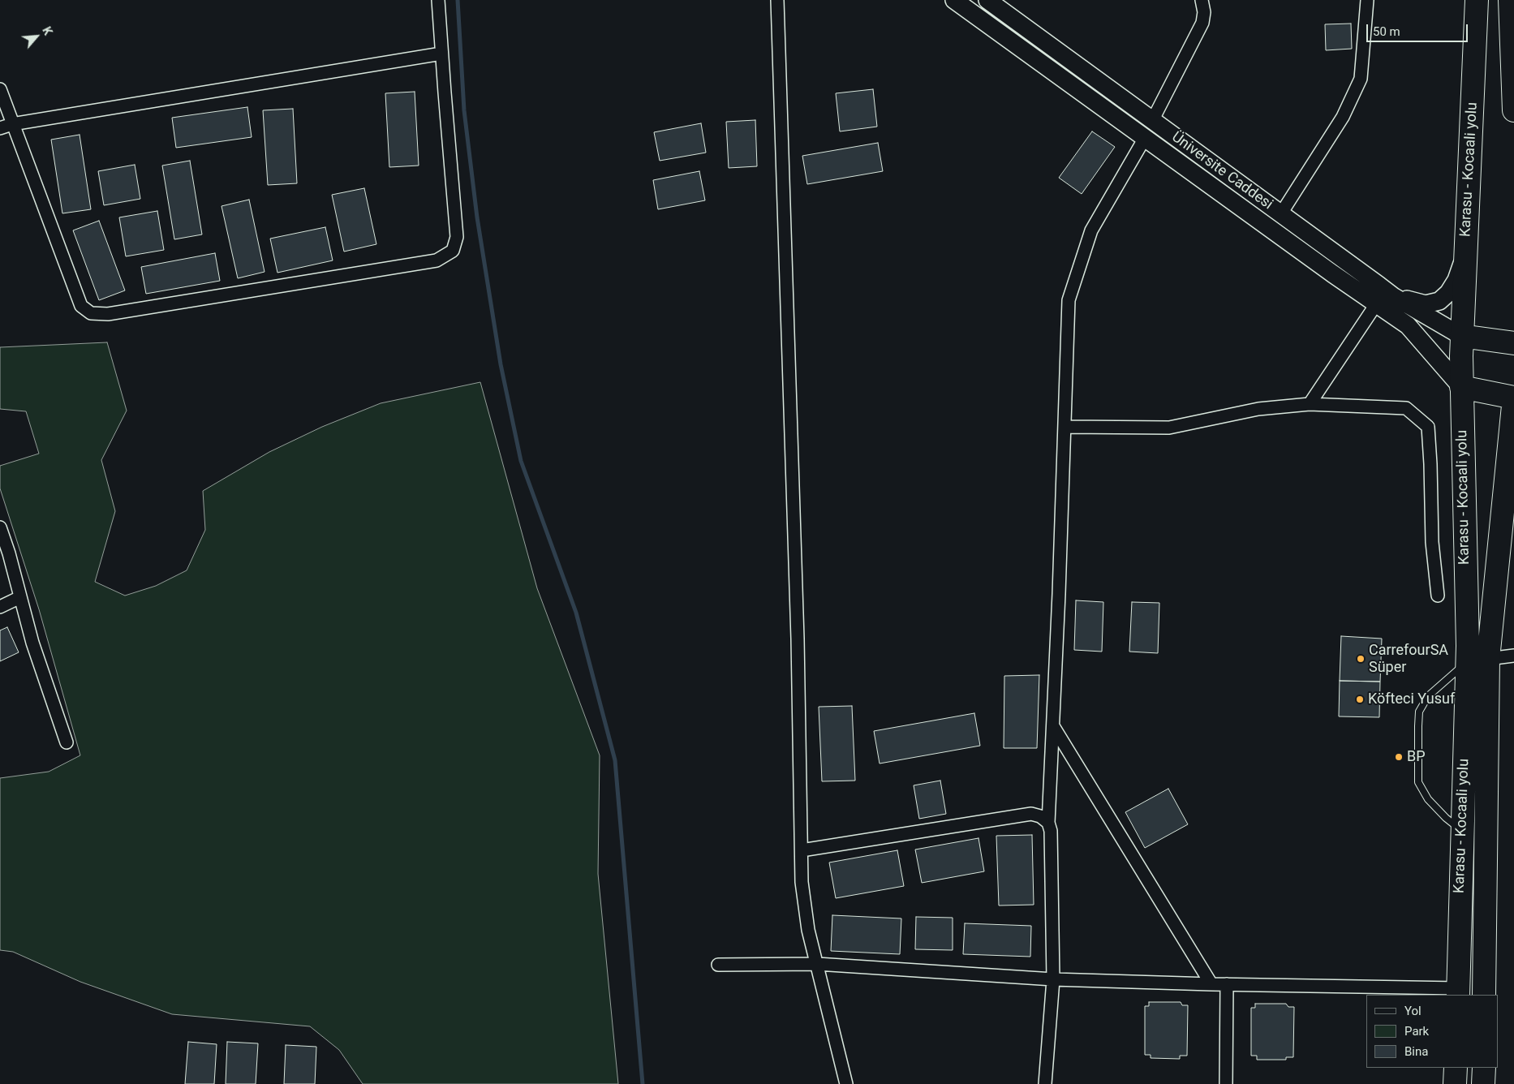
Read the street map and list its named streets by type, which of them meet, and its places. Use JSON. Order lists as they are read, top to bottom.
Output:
{
  "streets": {
    "highway": ["Karasu - Kocaali yolu"],
    "main road": ["Üniversite Caddesi"]
  },
  "crossings": [
    ["Karasu - Kocaali yolu", "Üniversite Caddesi"]
  ],
  "places": ["CarrefourSA Süper", "Köfteci Yusuf", "BP"],
  "legend": ["Yol", "Park", "Bina"],
  "scale_bar": "50 m",
  "north": "top right"
}
